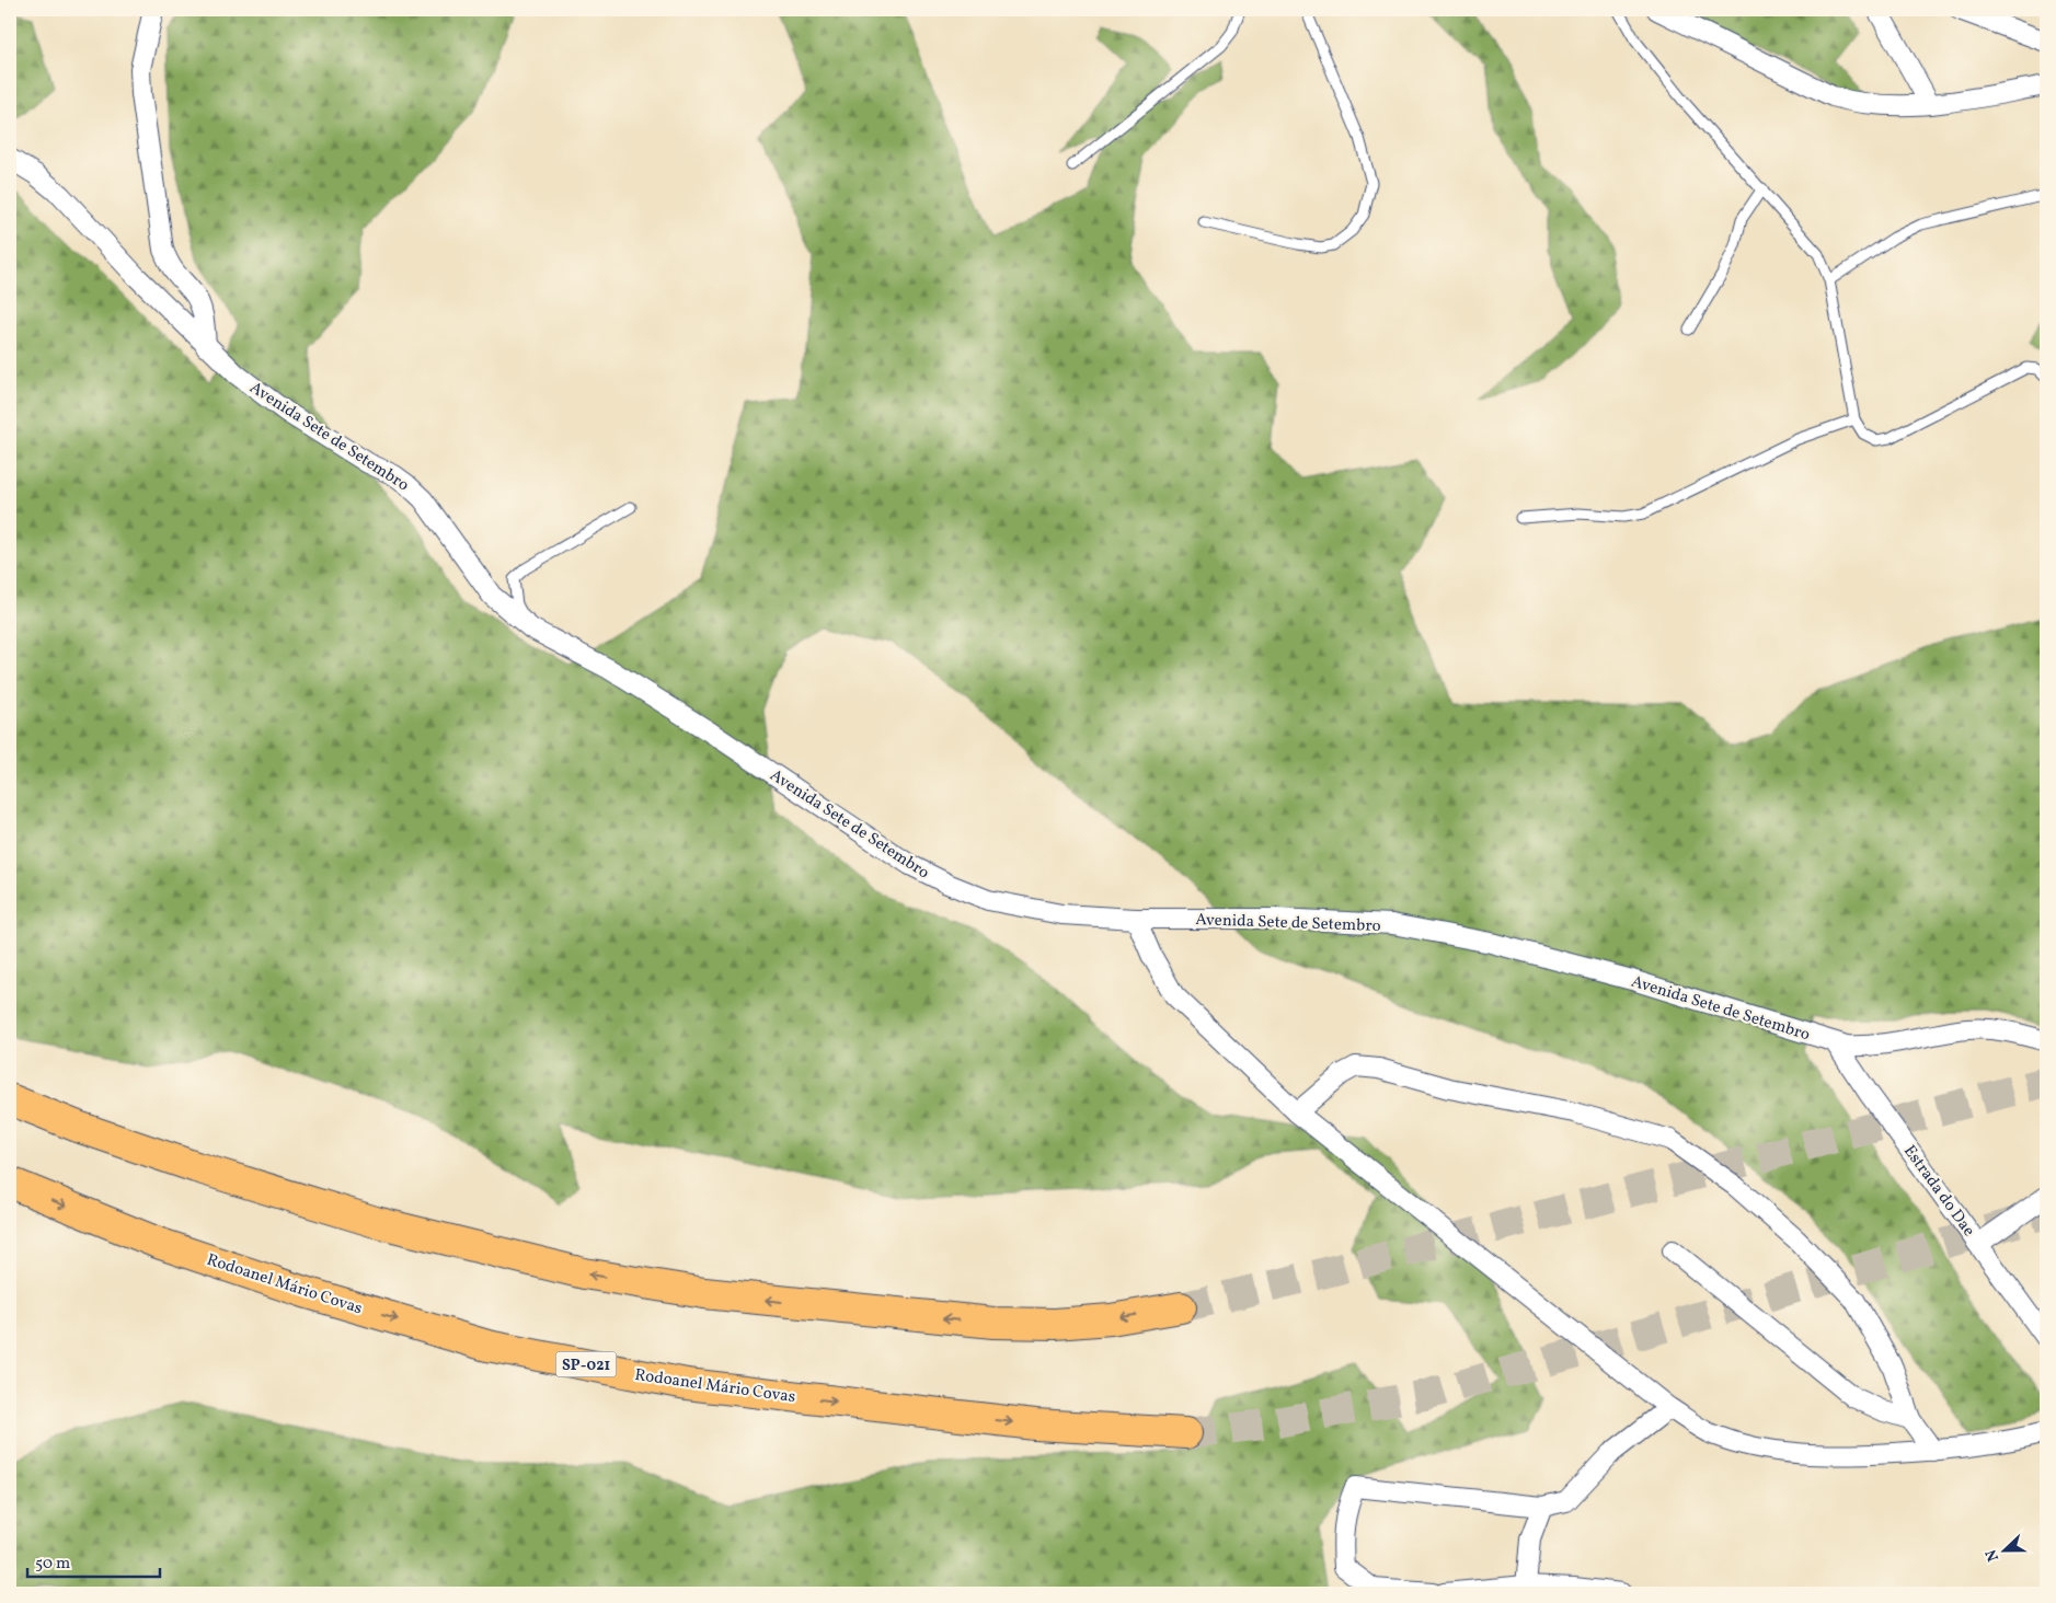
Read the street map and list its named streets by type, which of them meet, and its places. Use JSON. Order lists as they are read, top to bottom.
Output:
{
  "streets": {
    "highway": ["Rodoanel Mário Covas", "SP-021"],
    "street": ["Avenida Sete de Setembro", "Estrada do Dae"]
  },
  "crossings": [
    ["Avenida Sete de Setembro", "Estrada do Dae"]
  ],
  "scale_bar": "50 m",
  "north": "left"
}
